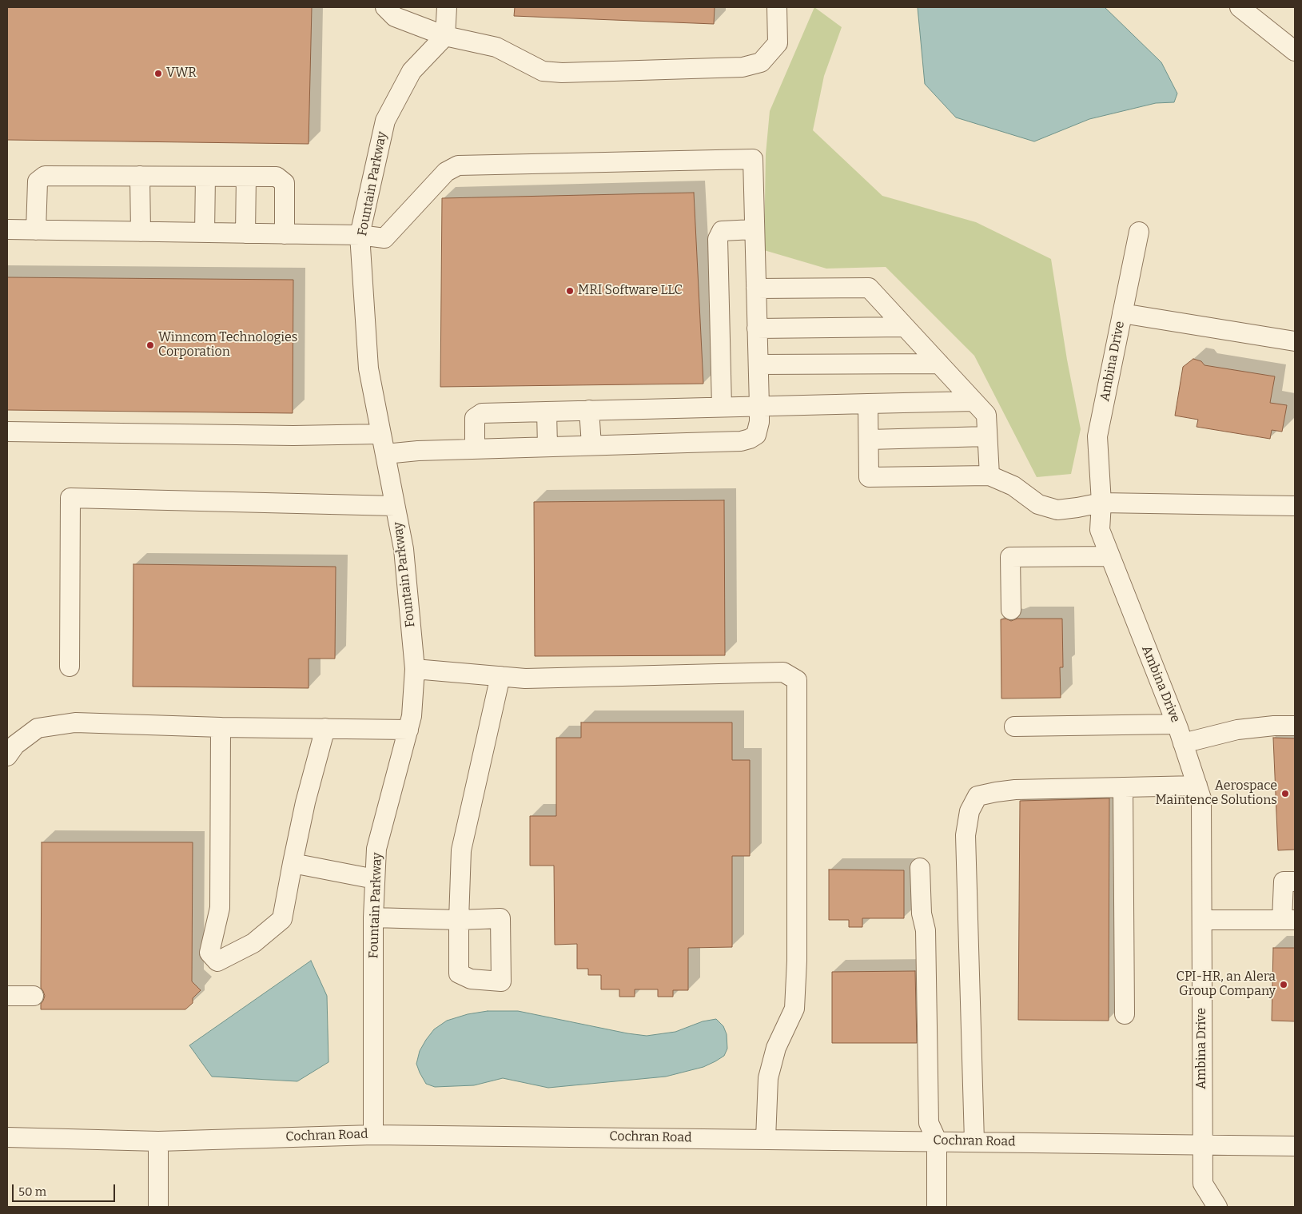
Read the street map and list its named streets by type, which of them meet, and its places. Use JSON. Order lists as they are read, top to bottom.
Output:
{
  "streets": {
    "street": ["Fountain Parkway", "Ambina Drive", "Cochran Road"]
  },
  "crossings": [
    ["Fountain Parkway", "Cochran Road"],
    ["Ambina Drive", "Cochran Road"]
  ],
  "places": [
    "VWR",
    "MRI Software LLC",
    "Winncom Technologies Corporation",
    "Aerospace Maintence Solutions",
    "CPI-HR, an Alera Group Company"
  ],
  "scale_bar": "50 m"
}
